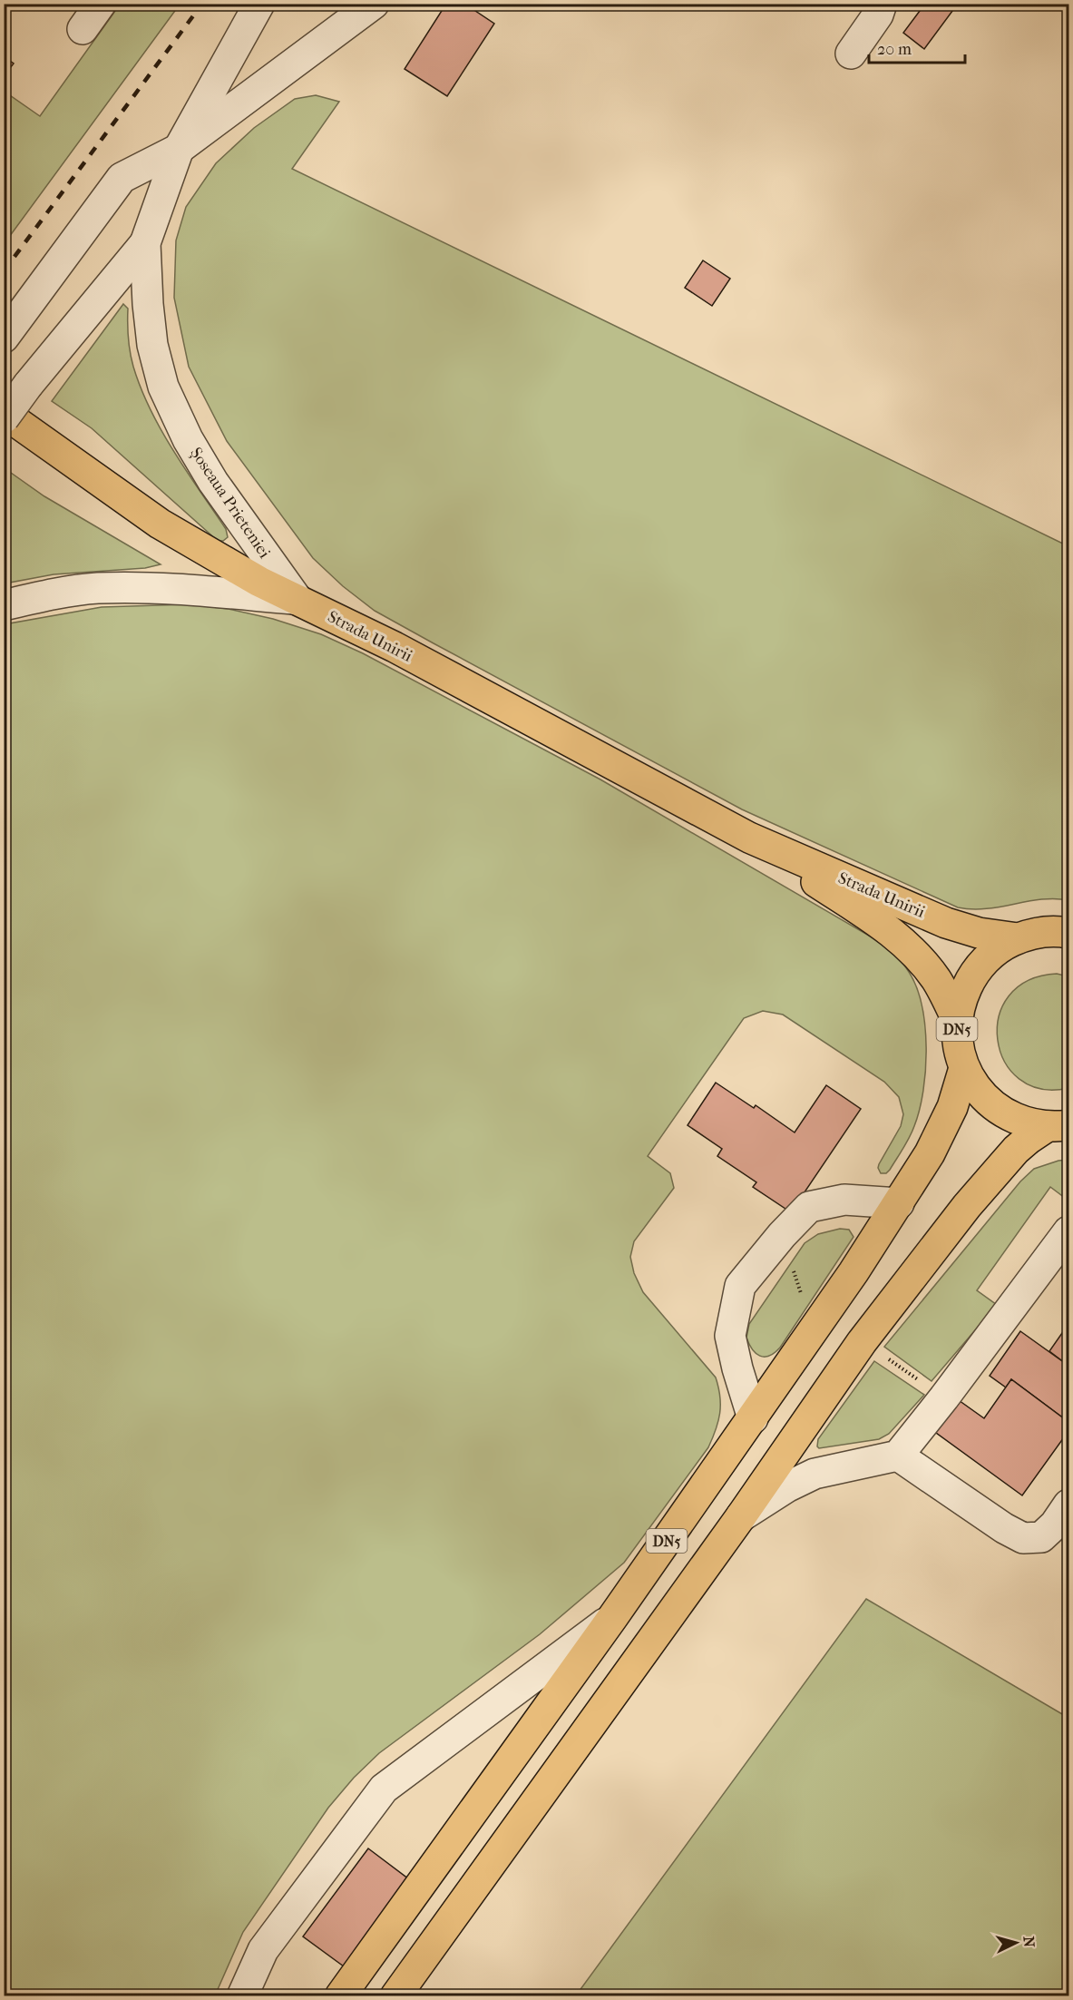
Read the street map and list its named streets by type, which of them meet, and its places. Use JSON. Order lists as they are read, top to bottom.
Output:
{
  "streets": {
    "main road": ["Strada Unirii", "DN5"],
    "street": ["Șoseaua Prieteniei"]
  },
  "crossings": [
    ["Șoseaua Prieteniei", "Strada Unirii"],
    ["Strada Unirii", "DN5"]
  ],
  "scale_bar": "20 m",
  "north": "right"
}
